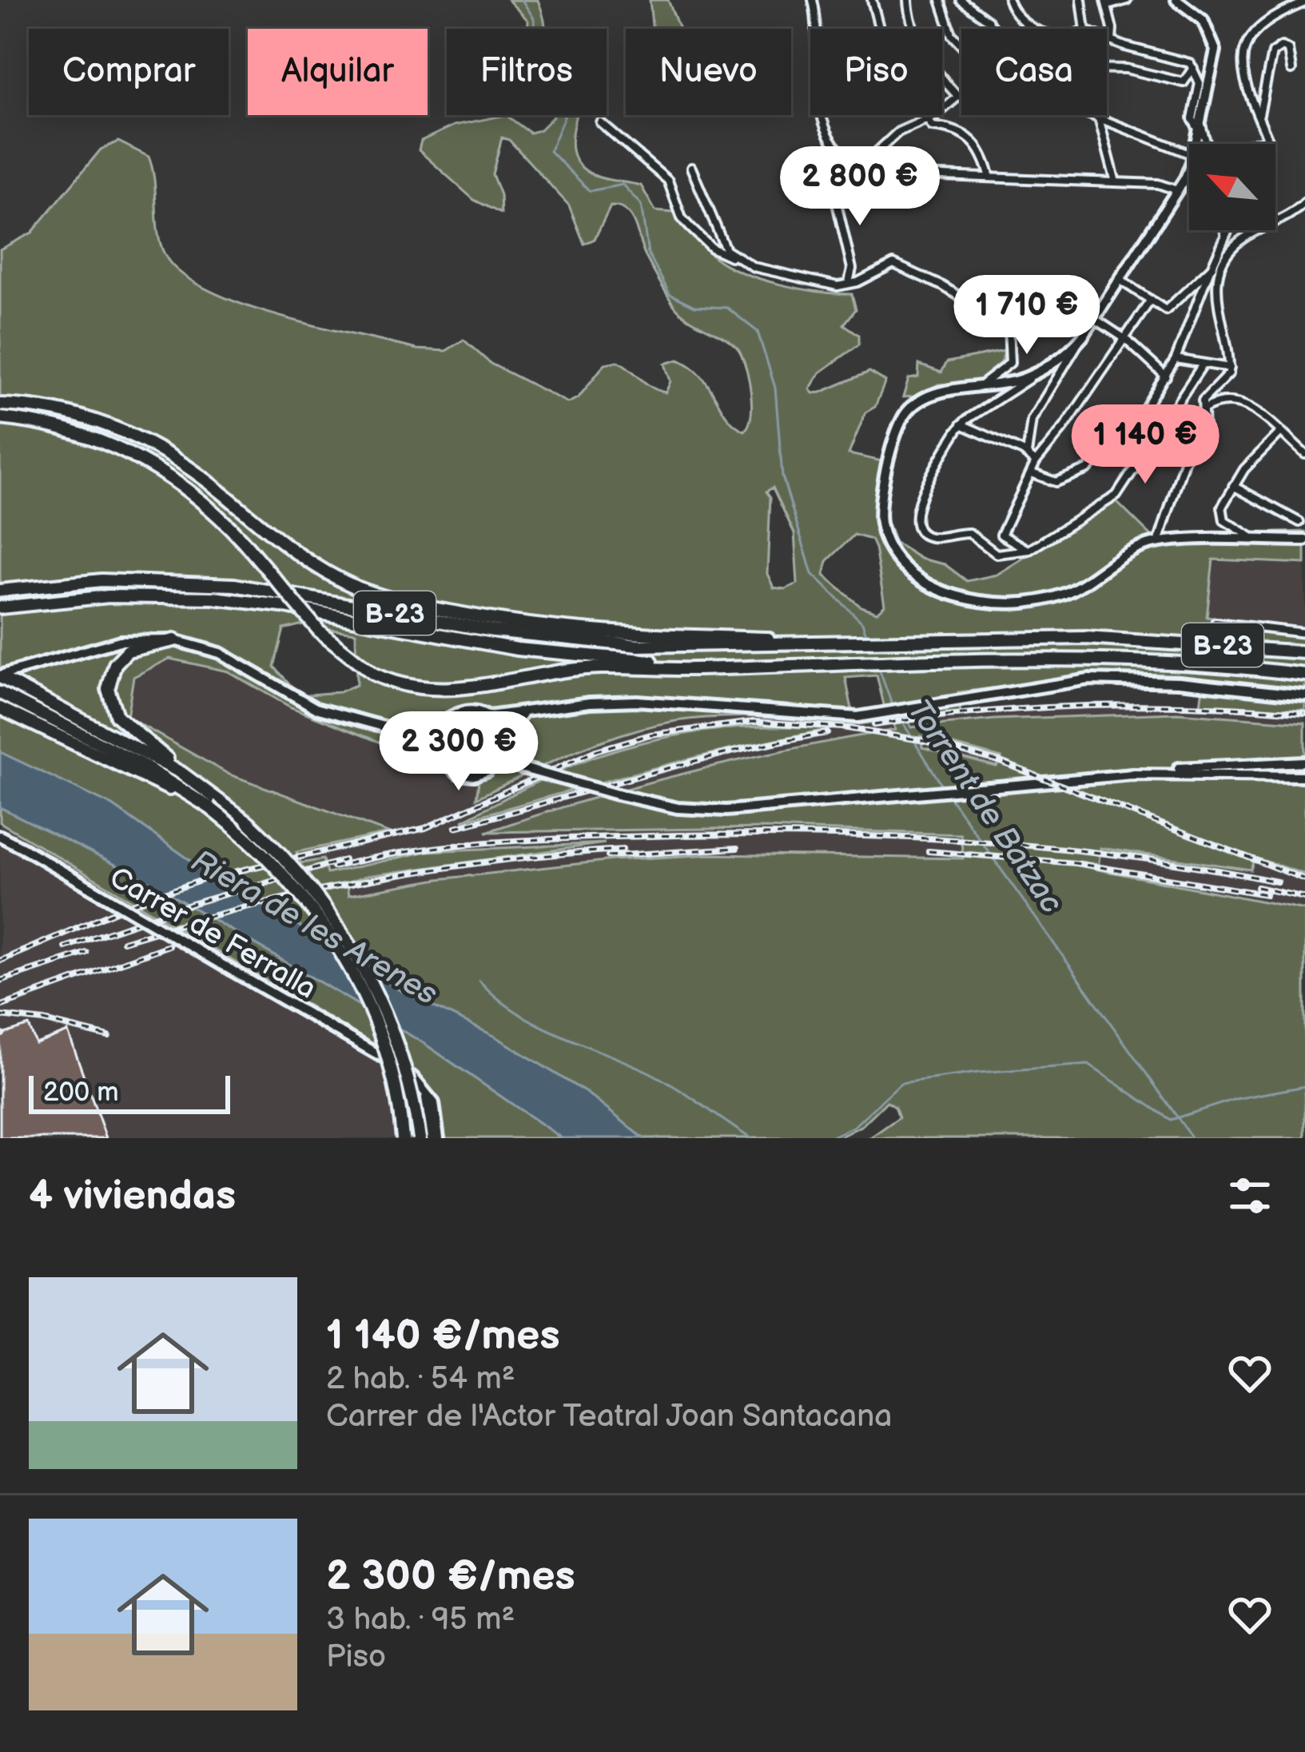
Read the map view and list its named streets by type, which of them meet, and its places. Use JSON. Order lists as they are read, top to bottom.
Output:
{
  "streets": {
    "highway": ["B-23"],
    "street": ["Carrer de Ferralla"]
  },
  "water": ["Torrent de Batzac", "Riera de les Arenes"],
  "scale_bar": "200 m",
  "north": "top left",
  "page": {
    "chip": [
      "Comprar",
      "Alquilar",
      "Filtros",
      "Nuevo",
      "Piso",
      "Casa"
    ],
    "price": [
      "2 800 €",
      "1 710 €",
      "1 140 €",
      "2 300 €"
    ],
    "scale": "200 m",
    "heading": "4 viviendas",
    "list": [
      {
        "name": "1 140 €/mes",
        "note": "2 hab. · 54 m² · Carrer de l'Actor Teatral Joan Santacana"
      },
      {
        "name": "2 300 €/mes",
        "note": "3 hab. · 95 m² · Piso"
      }
    ]
  }
}
